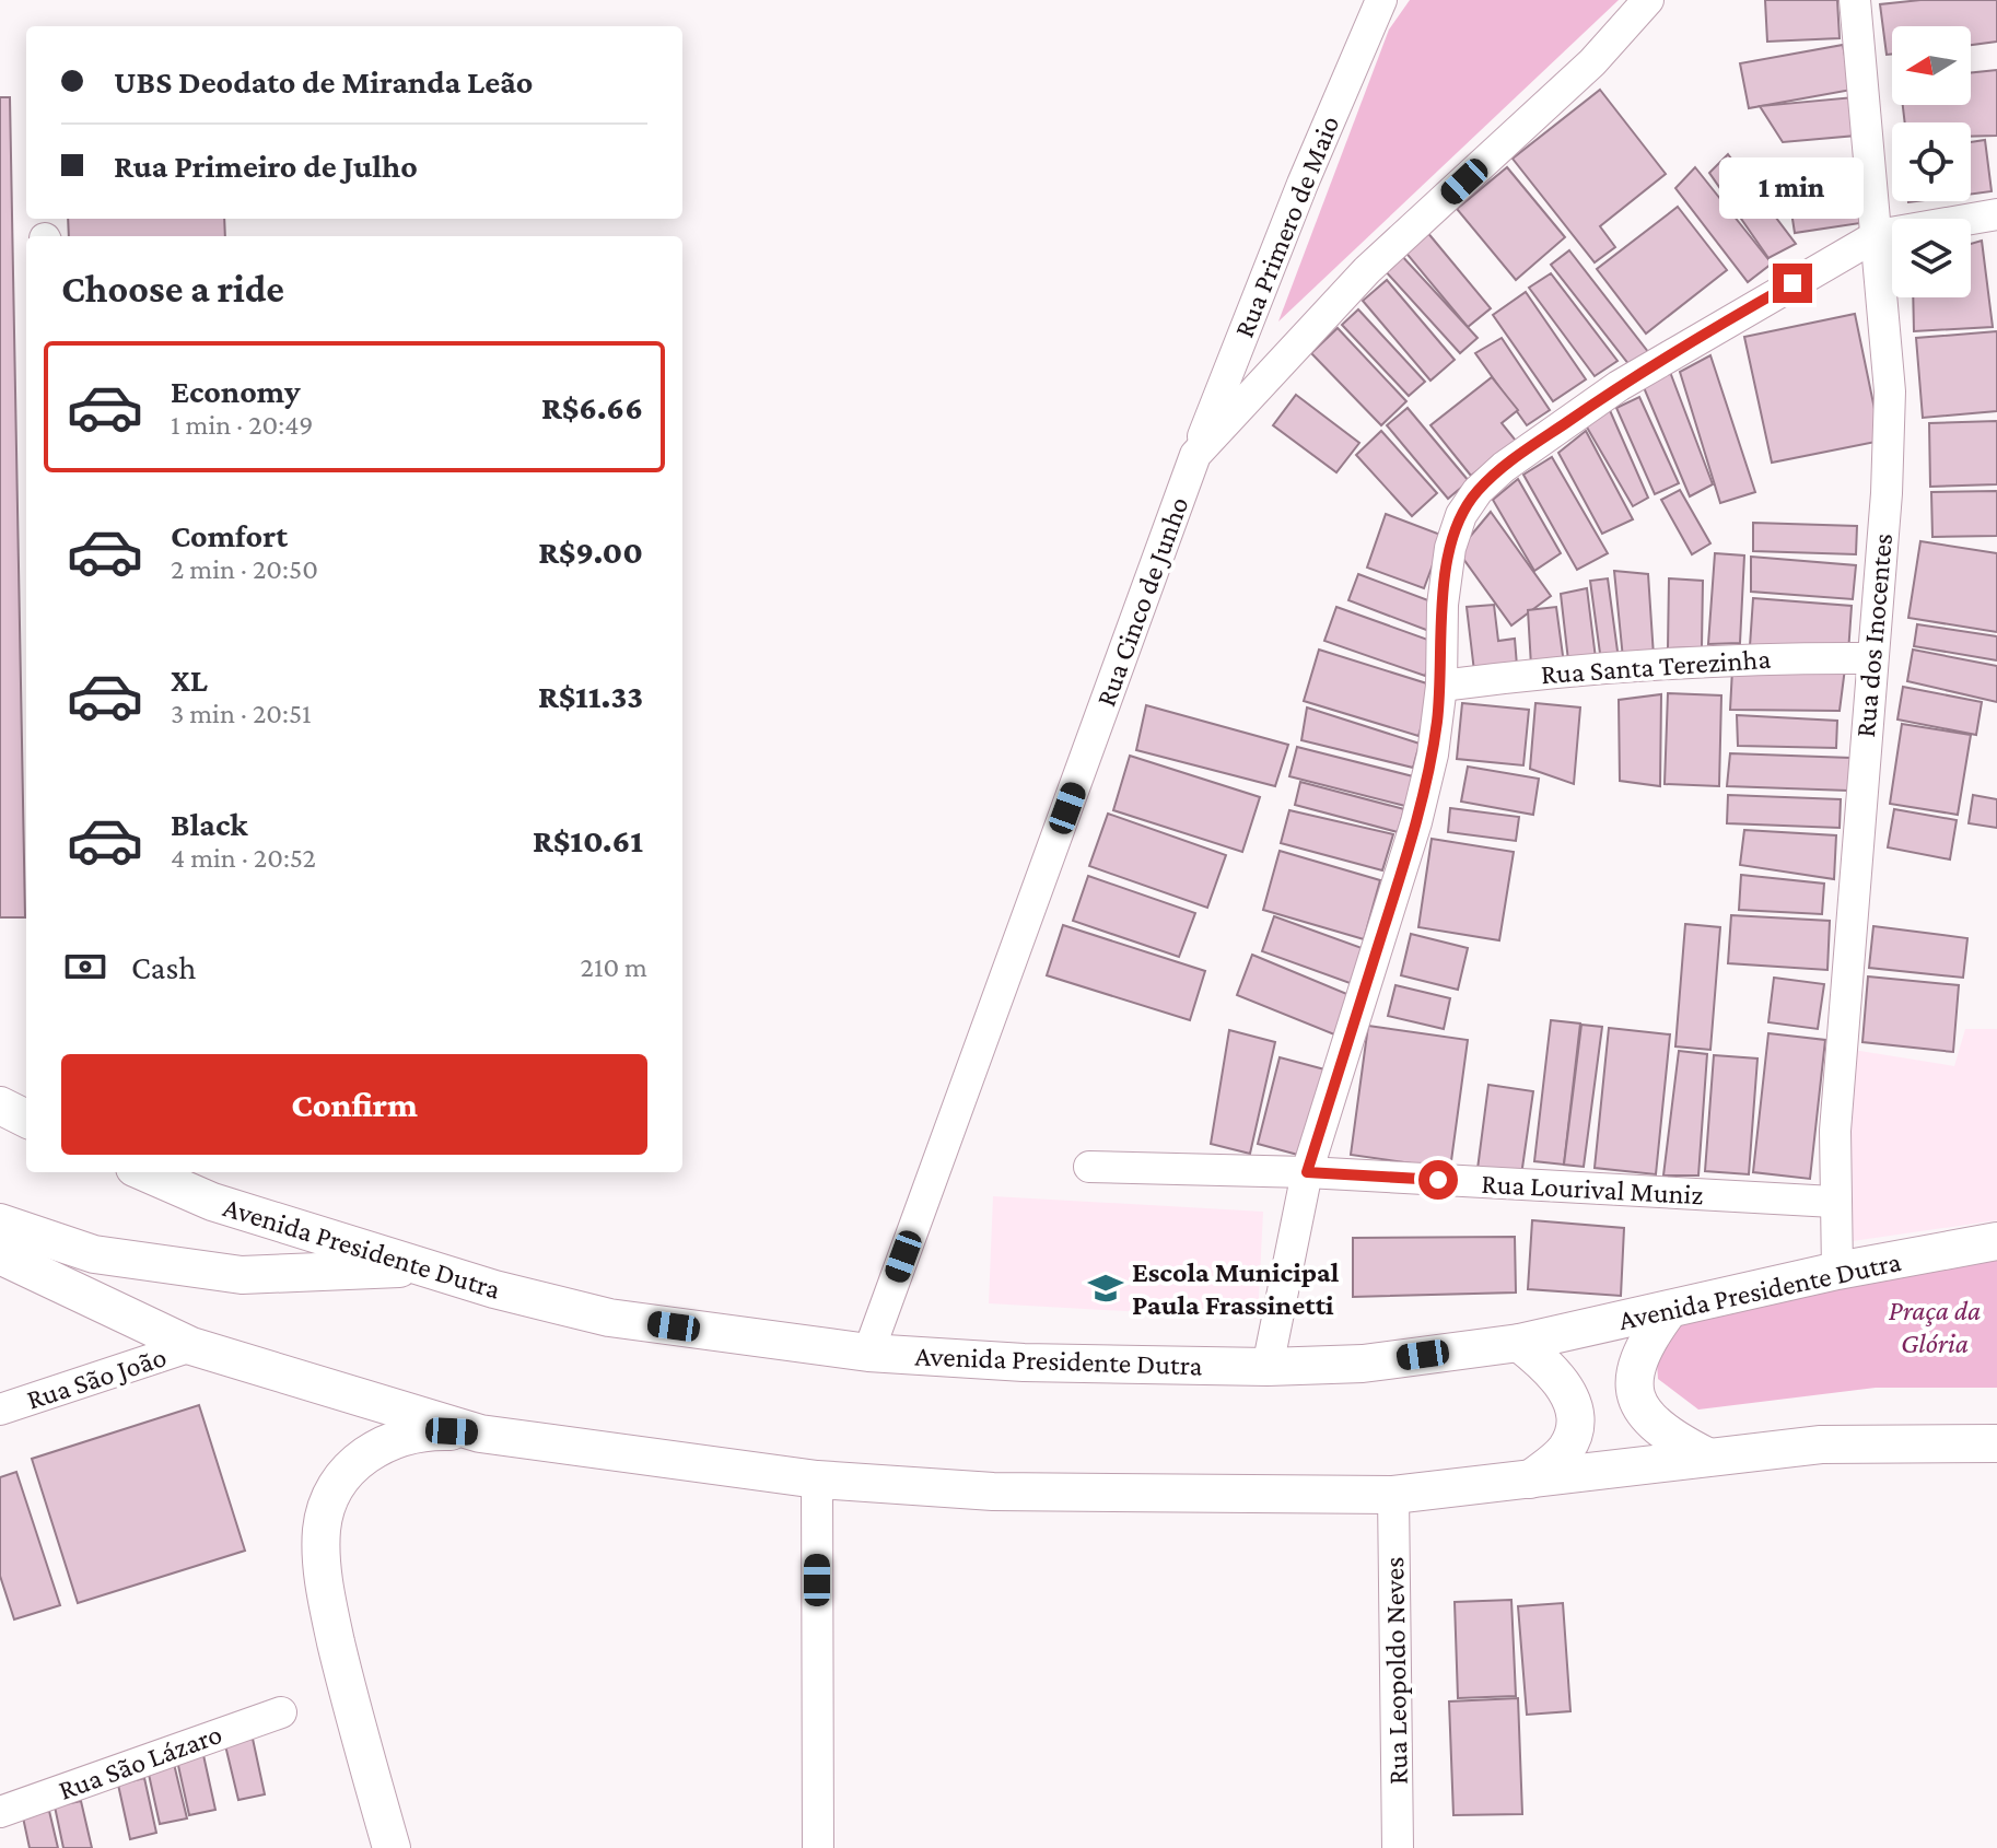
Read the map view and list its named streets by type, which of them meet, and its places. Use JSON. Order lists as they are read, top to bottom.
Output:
{
  "streets": {
    "street": [
      "Rua Primero de Maio",
      "Rua Cinco de Junho",
      "Rua dos Inocentes",
      "Rua Santa Terezinha",
      "Rua Lourival Muniz",
      "Avenida Presidente Dutra",
      "Rua São João",
      "Rua Leopoldo Neves",
      "Rua São Lázaro"
    ]
  },
  "crossings": [
    ["Rua Primero de Maio", "Rua Cinco de Junho"],
    ["Rua Cinco de Junho", "Avenida Presidente Dutra"],
    ["Rua dos Inocentes", "Rua Santa Terezinha"],
    ["Rua dos Inocentes", "Rua Lourival Muniz"],
    ["Rua dos Inocentes", "Avenida Presidente Dutra"]
  ],
  "parks": ["Praça da Glória"],
  "places": {
    "school or university": ["Escola Municipal Paula Frassinetti"]
  },
  "north": "left",
  "page": {
    "banner": ["UBS Deodato de Miranda Leão", "Rua Primeiro de Julho"],
    "bubble": "1 min",
    "heading": "Choose a ride",
    "list": [
      {
        "name": "Economy",
        "note": "1 min · 20:49",
        "value": "R$6.66"
      },
      {
        "name": "Comfort",
        "note": "2 min · 20:50",
        "value": "R$9.00"
      },
      {
        "name": "XL",
        "note": "3 min · 20:51",
        "value": "R$11.33"
      },
      {
        "name": "Black",
        "note": "4 min · 20:52",
        "value": "R$10.61"
      }
    ],
    "pay": ["Cash", "210 m"],
    "buttons": "Confirm"
  }
}
